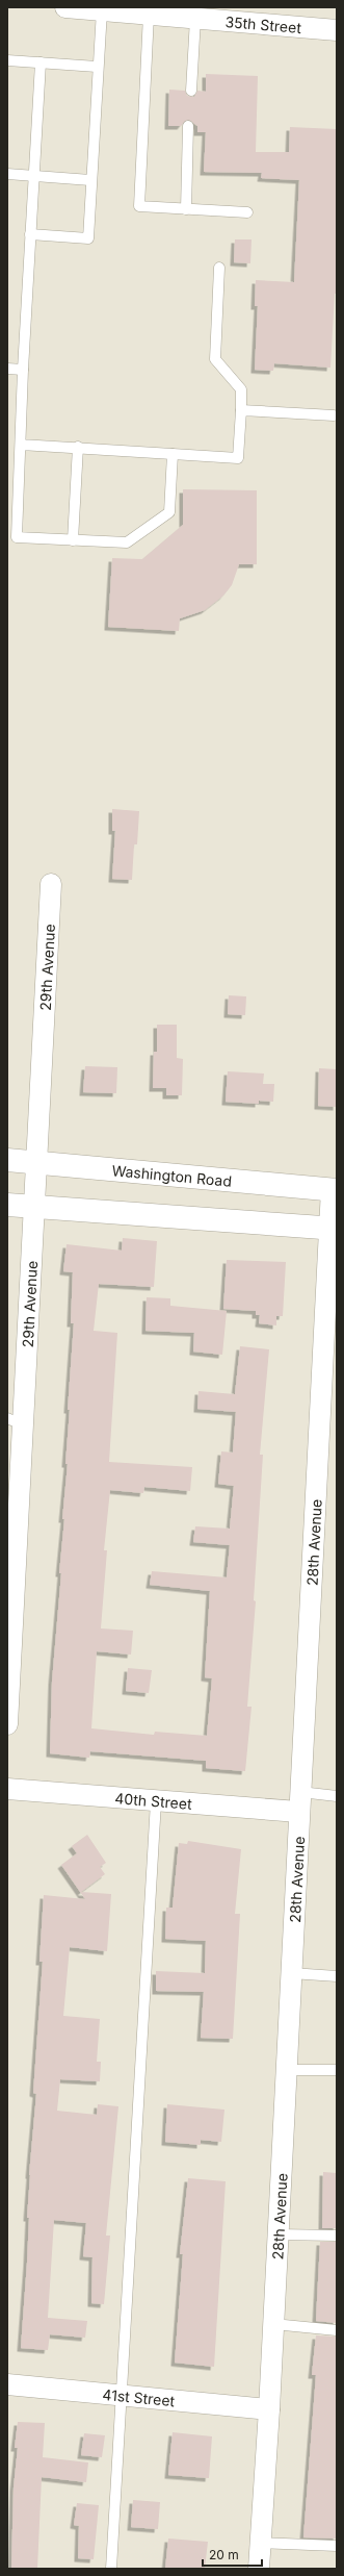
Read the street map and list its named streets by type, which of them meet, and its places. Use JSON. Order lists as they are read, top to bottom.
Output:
{
  "streets": {
    "main road": ["Washington Road"],
    "street": [
      "35th Street",
      "29th Avenue",
      "28th Avenue",
      "40th Street",
      "41st Street"
    ]
  },
  "crossings": [
    ["29th Avenue", "Washington Road"],
    ["Washington Road", "28th Avenue"],
    ["28th Avenue", "40th Street"],
    ["28th Avenue", "41st Street"]
  ],
  "scale_bar": "20 m"
}
